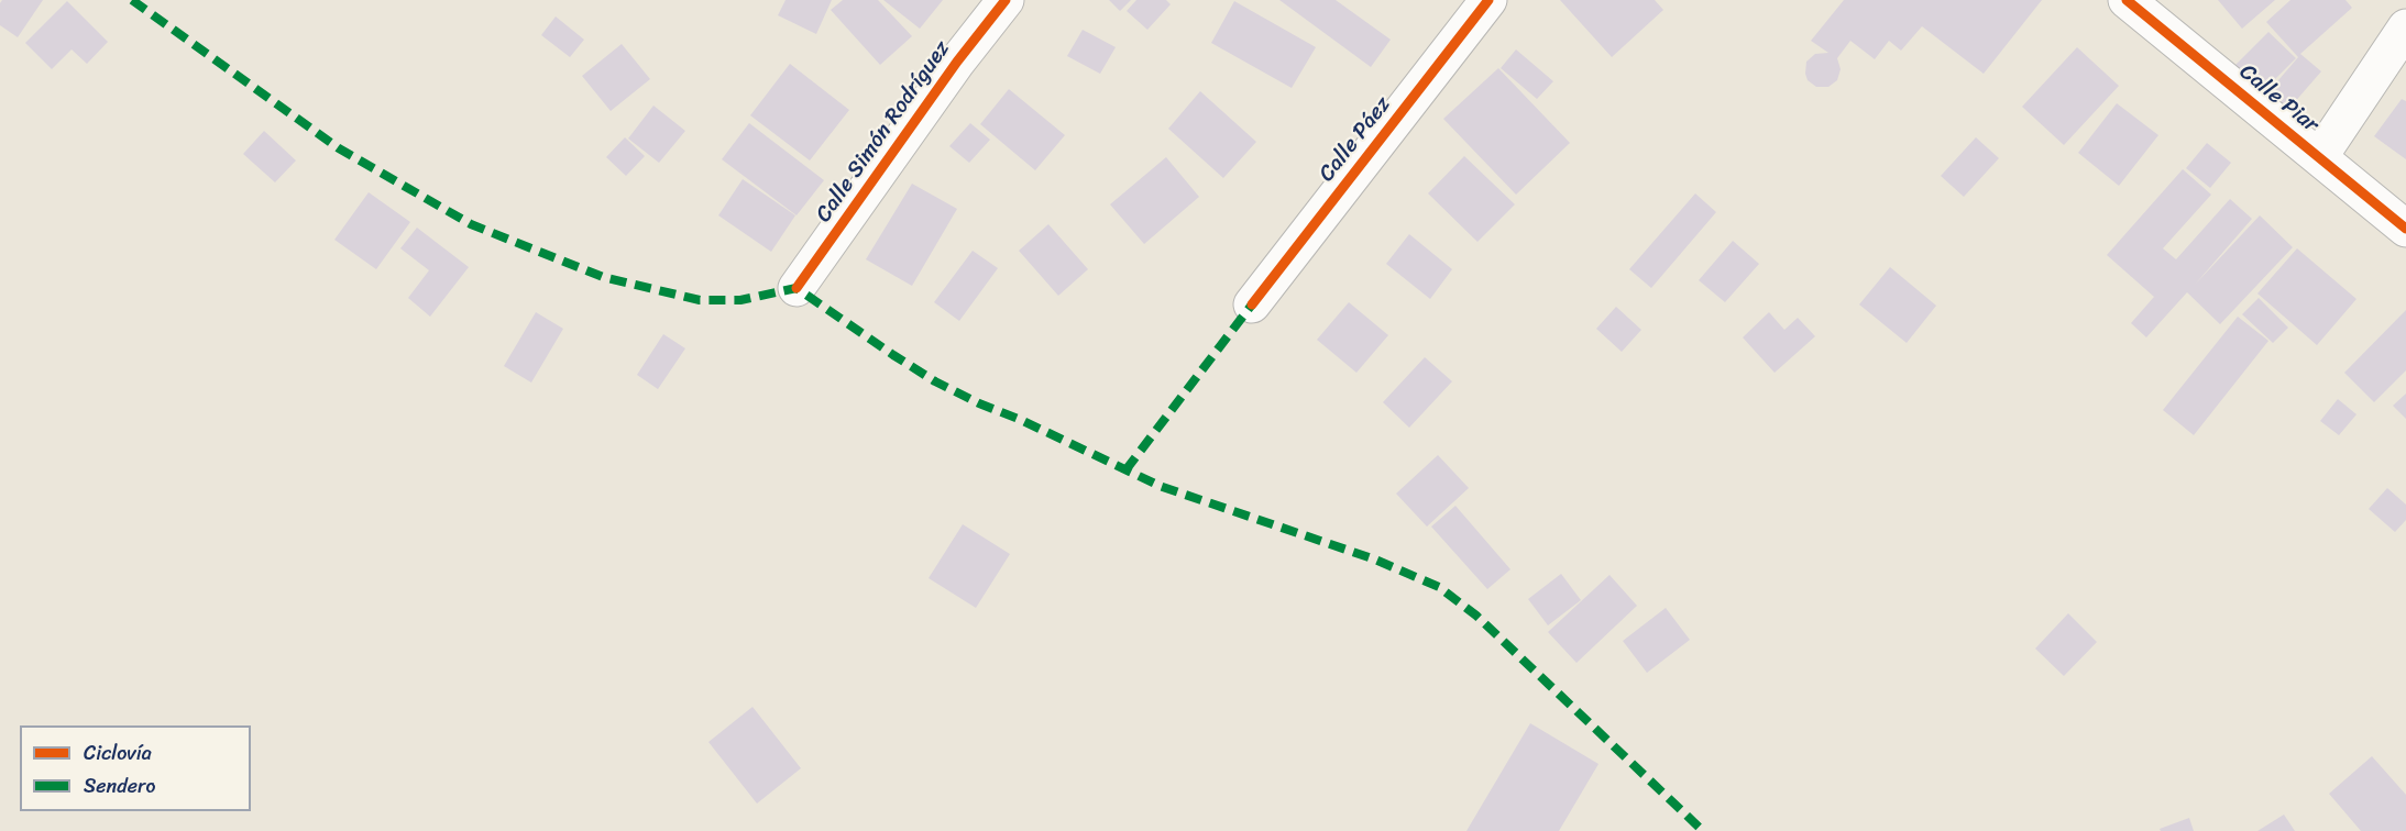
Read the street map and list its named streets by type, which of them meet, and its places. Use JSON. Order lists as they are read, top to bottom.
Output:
{
  "streets": {
    "street": ["Calle Piar", "Calle Simón Rodríguez", "Calle Páez"]
  },
  "legend": ["Ciclovía", "Sendero"]
}
